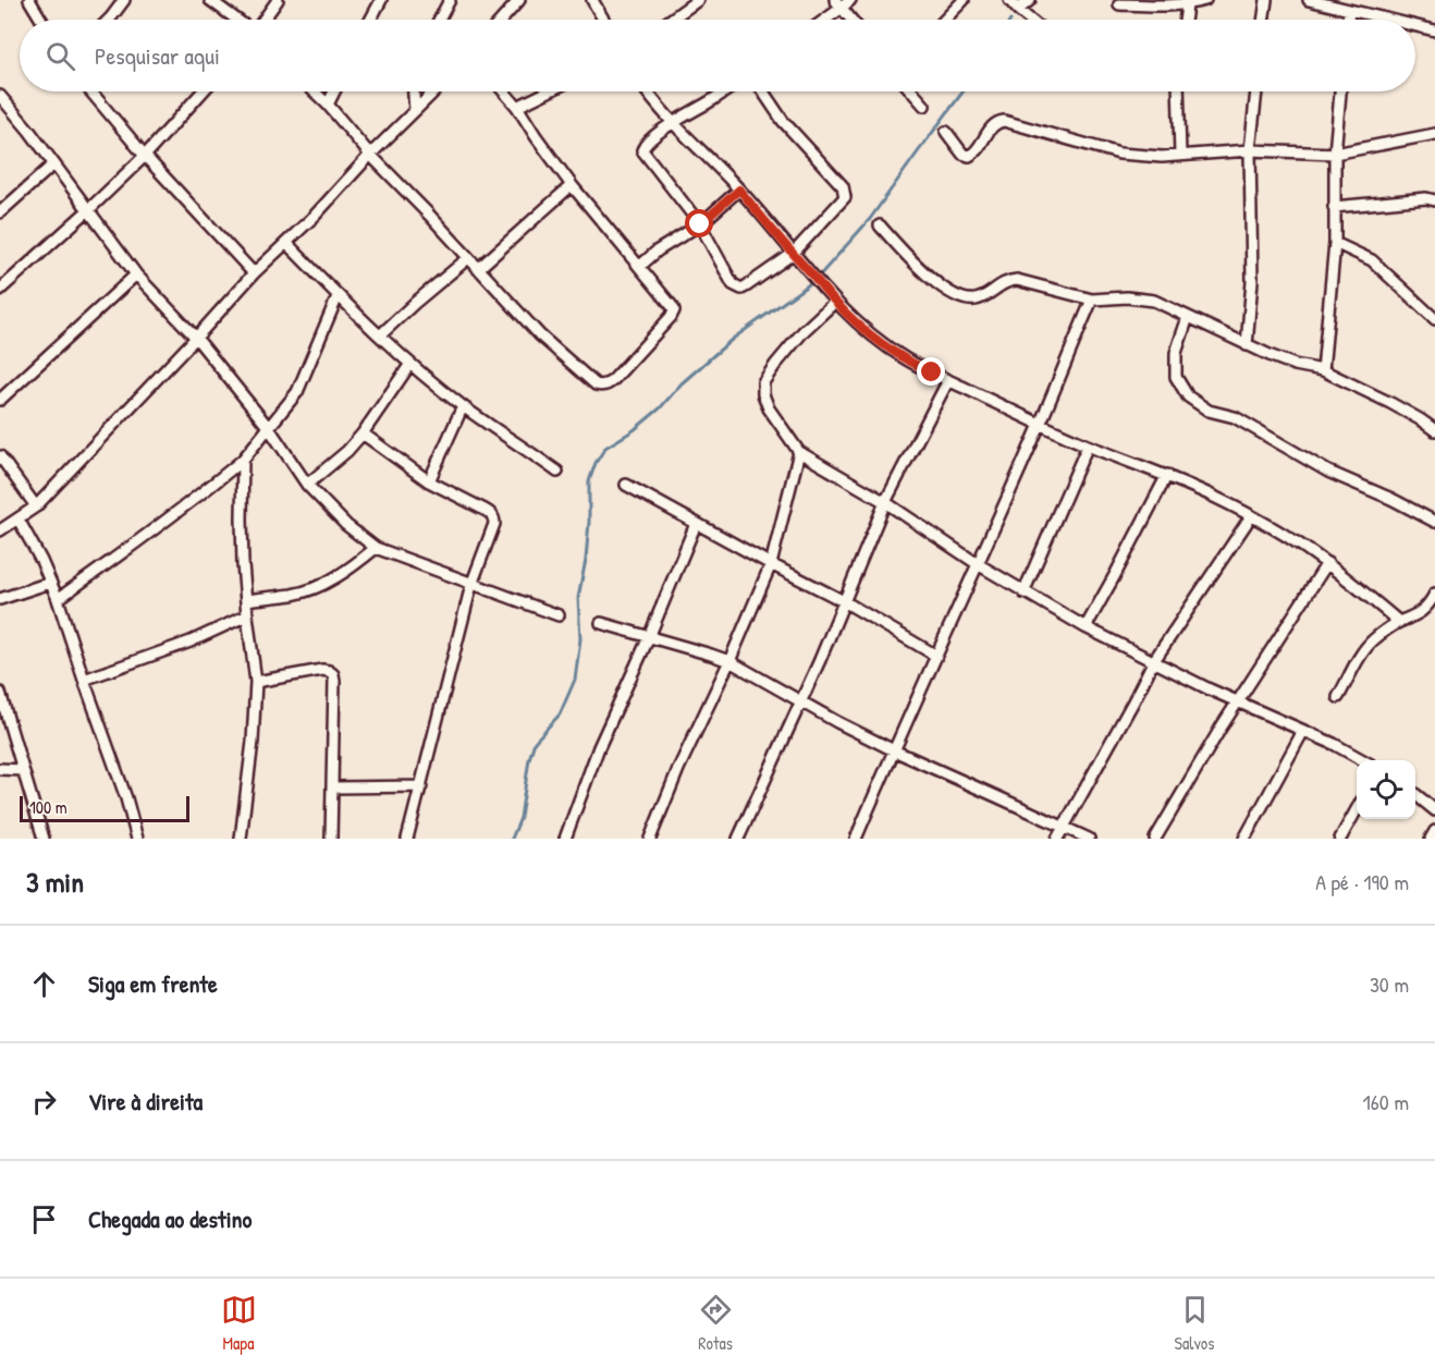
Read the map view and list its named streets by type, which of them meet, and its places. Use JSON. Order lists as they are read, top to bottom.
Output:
{
  "scale_bar": "100 m",
  "page": {
    "search": "Pesquisar aqui",
    "scale": "100 m",
    "heading": ["3 min", "A pé · 190 m"],
    "list": [
      ["Siga em frente", "30 m"],
      ["Vire à direita", "160 m"],
      "Chegada ao destino"
    ],
    "nav": ["Mapa", "Rotas", "Salvos"]
  }
}
